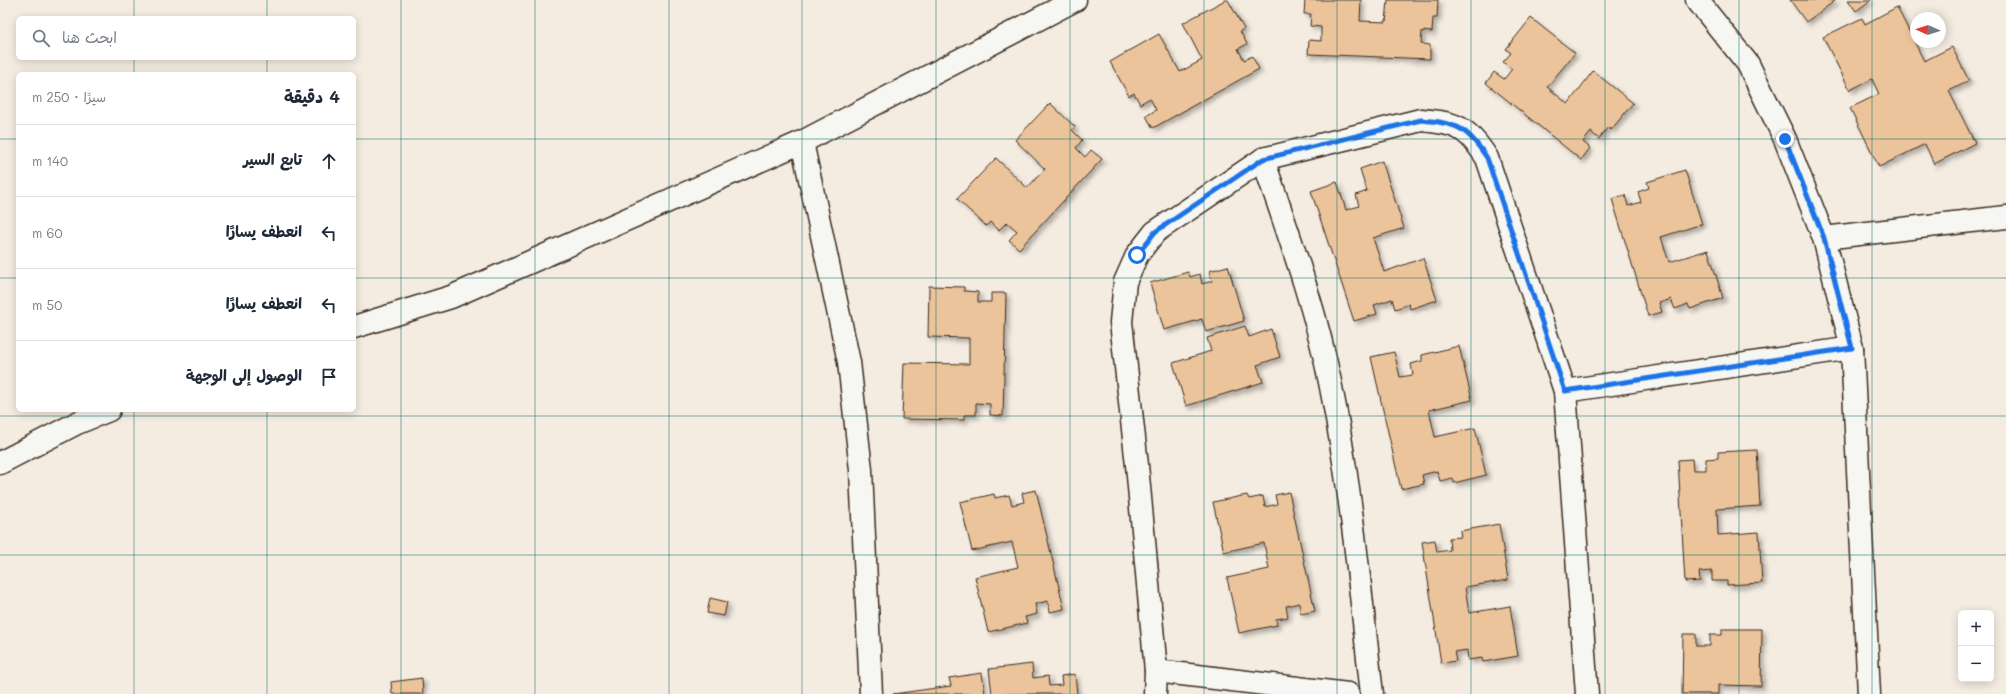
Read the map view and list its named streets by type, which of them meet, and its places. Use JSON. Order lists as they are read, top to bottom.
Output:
{
  "north": "left",
  "page": {
    "search": "ابحث هنا",
    "heading": ["4 دقيقة", "سيرًا · 250 m"],
    "list": [
      ["تابع السير", "140 m"],
      ["انعطف يسارًا", "60 m"],
      ["انعطف يسارًا", "50 m"],
      "الوصول إلى الوجهة"
    ],
    "map_buttons": ["+", "−"]
  }
}
